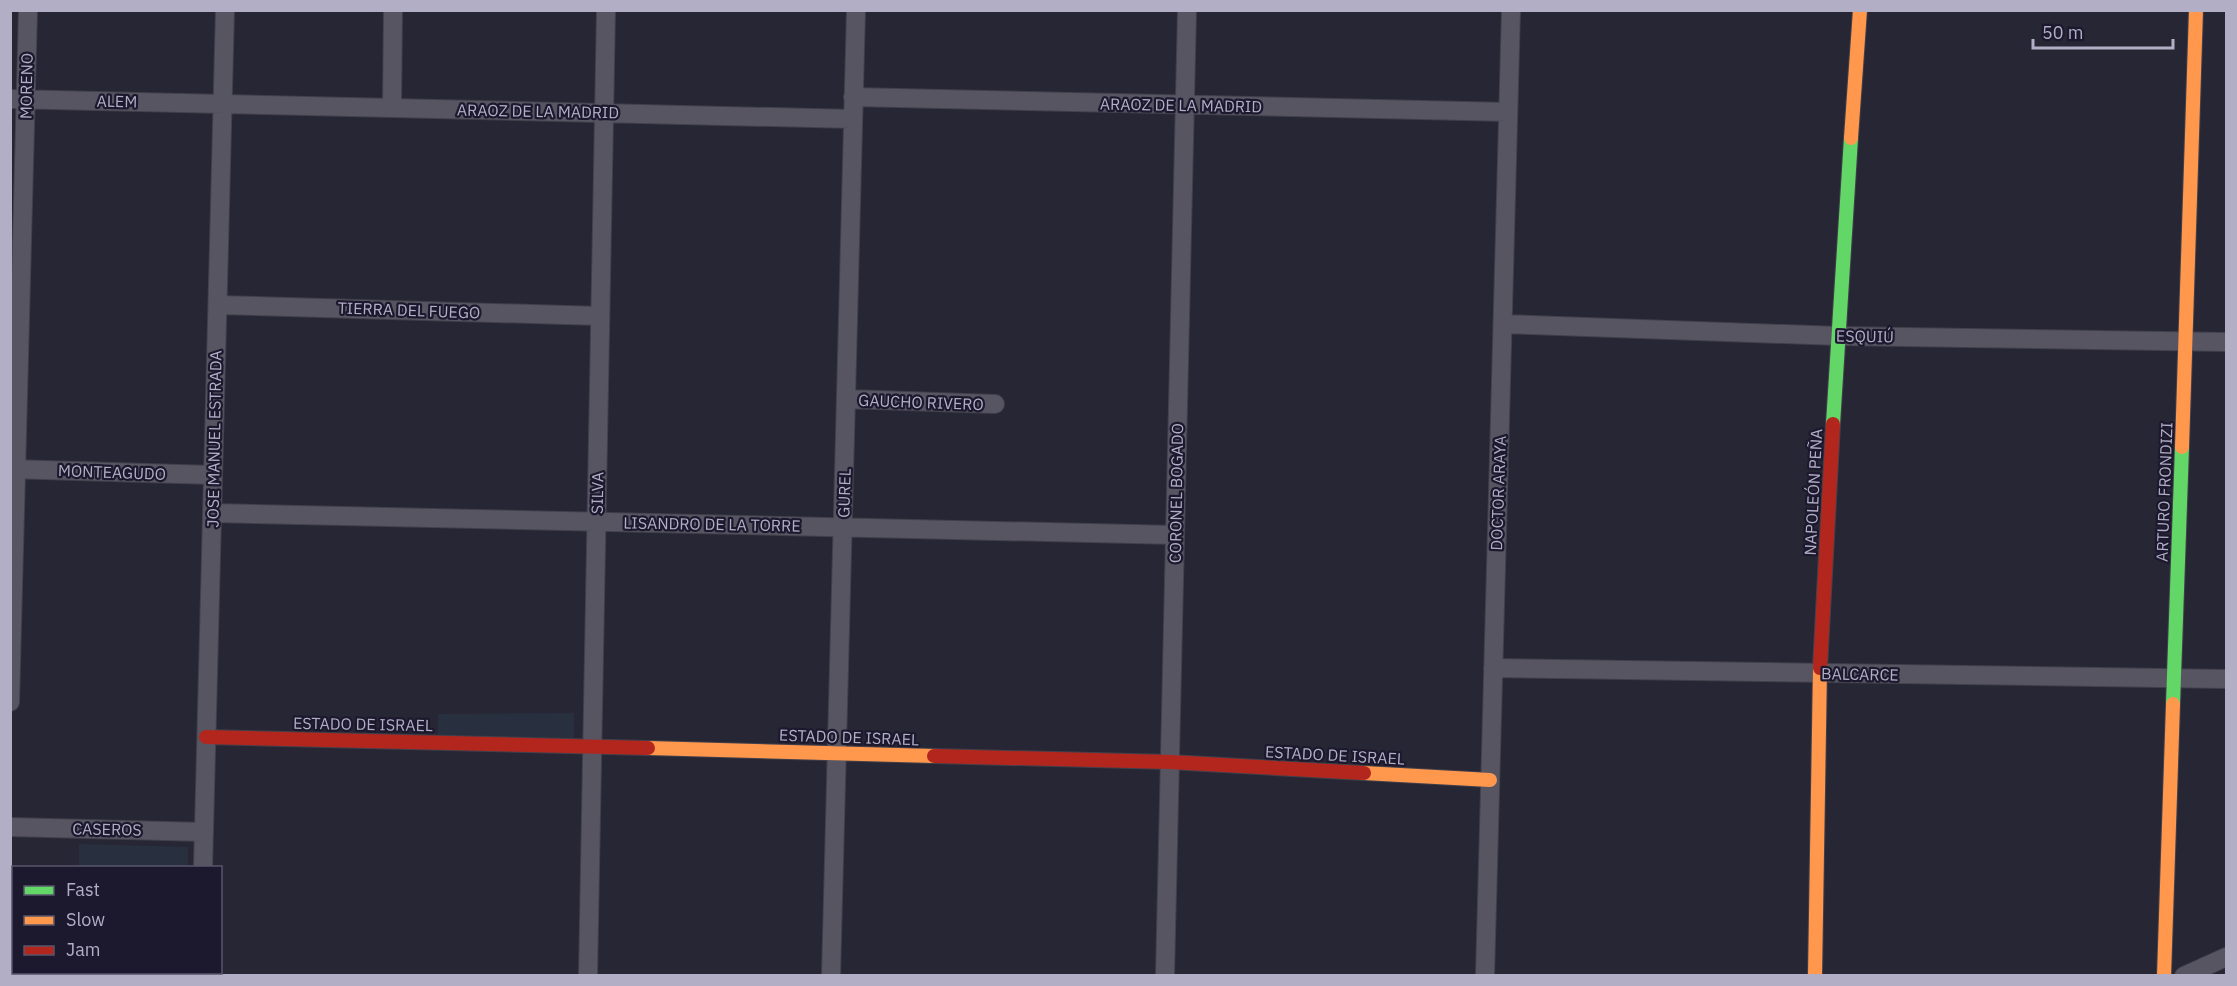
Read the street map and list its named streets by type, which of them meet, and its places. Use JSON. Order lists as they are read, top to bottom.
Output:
{
  "streets": {
    "street": [
      "MORENO",
      "ALEM",
      "ARAOZ DE LA MADRID",
      "TIERRA DEL FUEGO",
      "ESQUIÚ",
      "GAUCHO RIVERO",
      "JOSE MANUEL ESTRADA",
      "MONTEAGUDO",
      "NAPOLEÓN PEÑA",
      "ARTURO FRONDIZI",
      "SILVA",
      "GUREL",
      "CORONEL BOGADO",
      "DOCTOR ARAYA",
      "LISANDRO DE LA TORRE",
      "BALCARCE",
      "ESTADO DE ISRAEL",
      "CASEROS"
    ]
  },
  "crossings": [
    ["MORENO", "ALEM"],
    ["MORENO", "MONTEAGUDO"],
    ["ALEM", "ARAOZ DE LA MADRID"],
    ["ALEM", "JOSE MANUEL ESTRADA"],
    ["ARAOZ DE LA MADRID", "JOSE MANUEL ESTRADA"],
    ["ARAOZ DE LA MADRID", "SILVA"],
    ["ARAOZ DE LA MADRID", "GUREL"],
    ["ARAOZ DE LA MADRID", "CORONEL BOGADO"],
    ["ARAOZ DE LA MADRID", "DOCTOR ARAYA"],
    ["TIERRA DEL FUEGO", "JOSE MANUEL ESTRADA"],
    ["TIERRA DEL FUEGO", "SILVA"],
    ["ESQUIÚ", "NAPOLEÓN PEÑA"],
    ["ESQUIÚ", "ARTURO FRONDIZI"],
    ["ESQUIÚ", "DOCTOR ARAYA"],
    ["GAUCHO RIVERO", "GUREL"],
    ["JOSE MANUEL ESTRADA", "MONTEAGUDO"],
    ["JOSE MANUEL ESTRADA", "LISANDRO DE LA TORRE"],
    ["JOSE MANUEL ESTRADA", "ESTADO DE ISRAEL"],
    ["JOSE MANUEL ESTRADA", "CASEROS"],
    ["NAPOLEÓN PEÑA", "BALCARCE"],
    ["ARTURO FRONDIZI", "BALCARCE"],
    ["SILVA", "LISANDRO DE LA TORRE"],
    ["SILVA", "ESTADO DE ISRAEL"],
    ["GUREL", "LISANDRO DE LA TORRE"],
    ["GUREL", "ESTADO DE ISRAEL"],
    ["CORONEL BOGADO", "LISANDRO DE LA TORRE"],
    ["CORONEL BOGADO", "ESTADO DE ISRAEL"],
    ["DOCTOR ARAYA", "BALCARCE"],
    ["DOCTOR ARAYA", "ESTADO DE ISRAEL"]
  ],
  "legend": ["Fast", "Slow", "Jam"],
  "scale_bar": "50 m"
}
